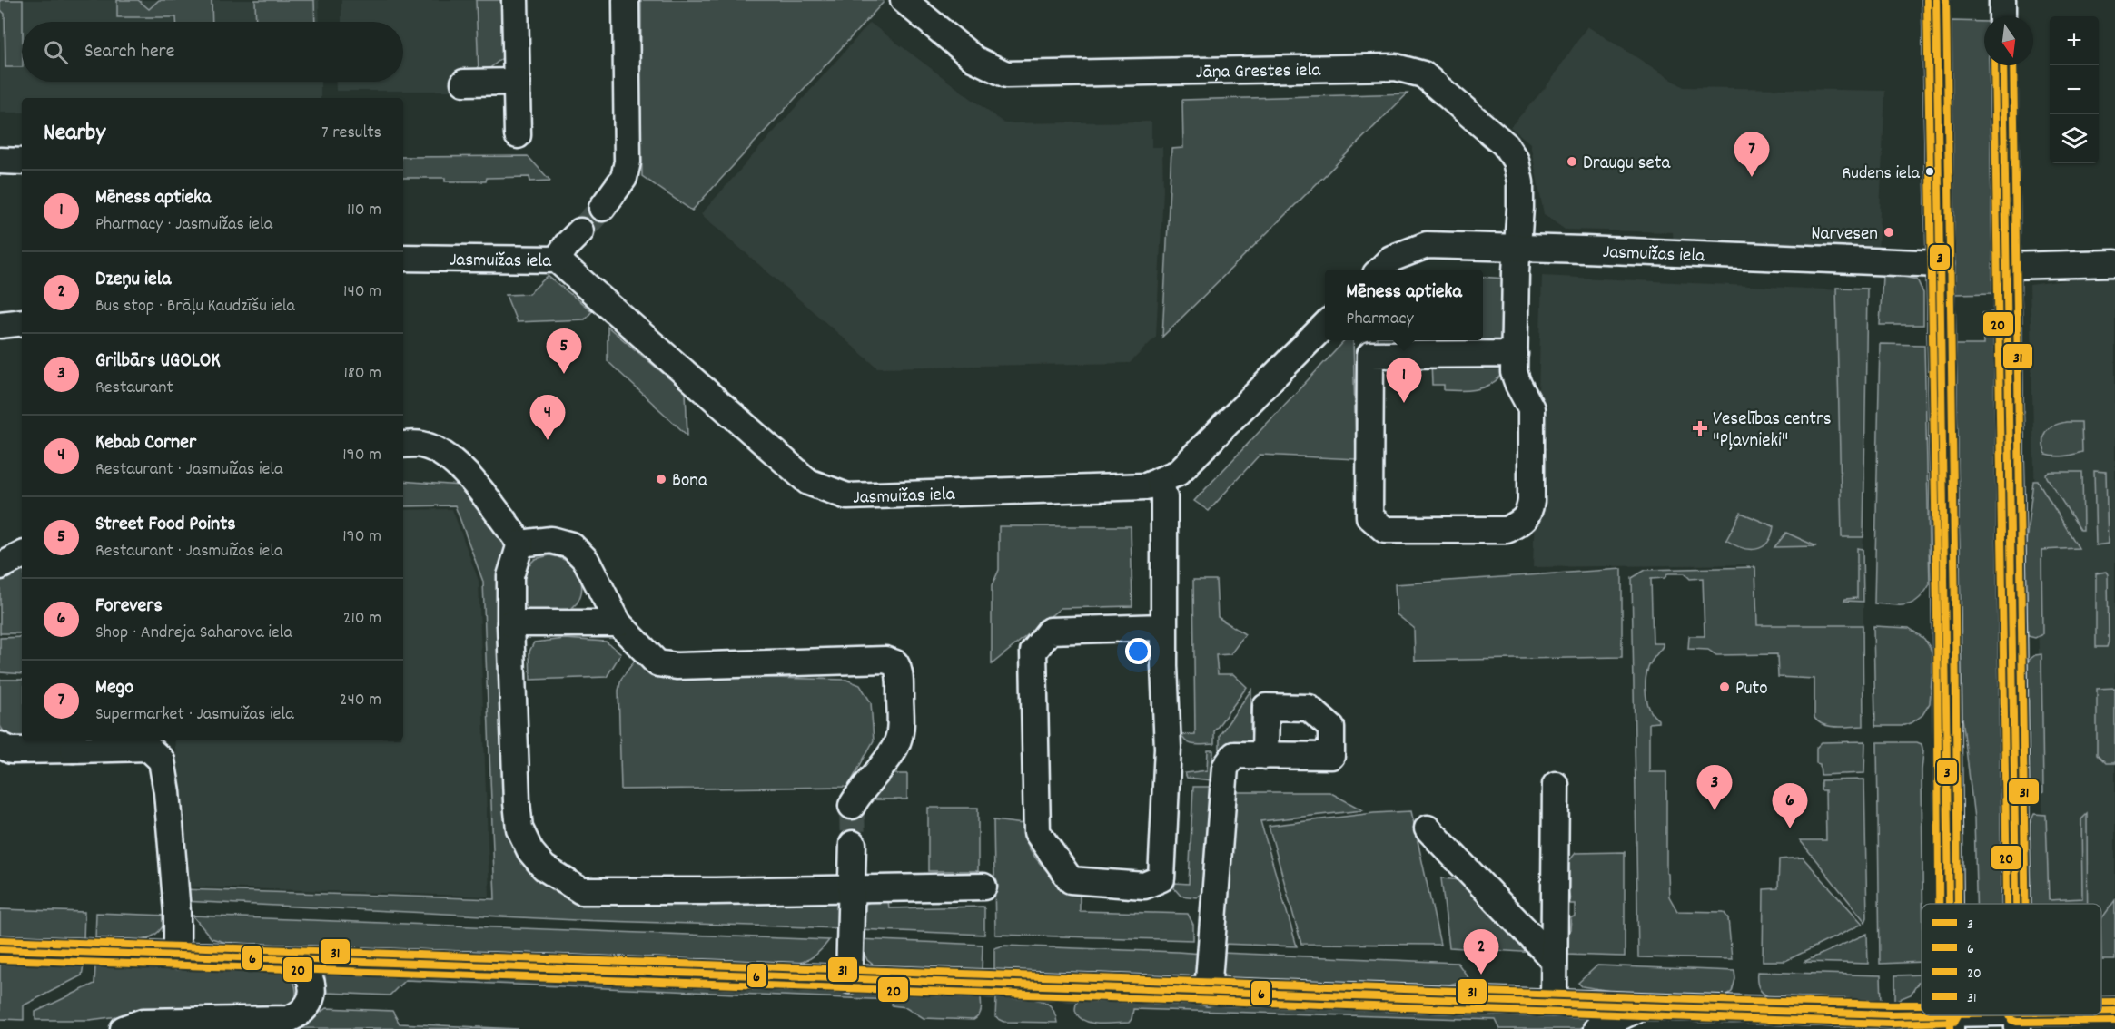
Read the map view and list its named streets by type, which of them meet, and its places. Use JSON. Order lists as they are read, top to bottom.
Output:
{
  "streets": {
    "street": ["Jāņa Grestes iela", "Jasmuižas iela"]
  },
  "crossings": [
    ["Jāņa Grestes iela", "Jasmuižas iela"]
  ],
  "places": {
    "other": [
      "Draugu seta",
      "Rudens iela",
      "Narvesen",
      "Bona",
      "Puto"
    ],
    "health": ["Veselības centrs \"Pļavnieki\""]
  },
  "lines": [
    "transit line 3",
    "transit line 20",
    "transit line 31",
    "transit line 6"
  ],
  "legend": [
    "3",
    "6",
    "20",
    "31"
  ],
  "north": "bottom",
  "page": {
    "map_buttons": ["+", "−"],
    "search": "Search here",
    "heading": ["Nearby", "7 results"],
    "pins": [
      "7",
      "5",
      "1",
      "4",
      "3",
      "6",
      "2"
    ],
    "list": [
      {
        "mark": "1",
        "name": "Mēness aptieka",
        "note": "Pharmacy · Jasmuižas iela",
        "value": "110 m"
      },
      {
        "mark": "2",
        "name": "Dzeņu iela",
        "note": "Bus stop · Brāļu Kaudzīšu iela",
        "value": "140 m"
      },
      {
        "mark": "3",
        "name": "Grilbārs UGOLOK",
        "note": "Restaurant",
        "value": "180 m"
      },
      {
        "mark": "4",
        "name": "Kebab Corner",
        "note": "Restaurant · Jasmuižas iela",
        "value": "190 m"
      },
      {
        "mark": "5",
        "name": "Street Food Points",
        "note": "Restaurant · Jasmuižas iela",
        "value": "190 m"
      },
      {
        "mark": "6",
        "name": "Forevers",
        "note": "Shop · Andreja Saharova iela",
        "value": "210 m"
      },
      {
        "mark": "7",
        "name": "Mego",
        "note": "Supermarket · Jasmuižas iela",
        "value": "240 m"
      }
    ],
    "popup": ["Mēness aptieka", "Pharmacy"]
  }
}
